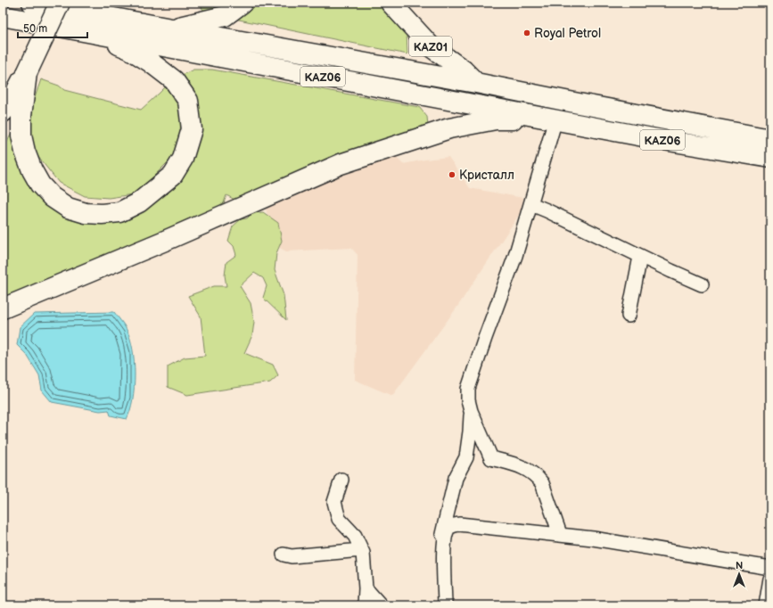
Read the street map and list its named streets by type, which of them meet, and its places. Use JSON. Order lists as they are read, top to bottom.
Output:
{
  "streets": {
    "highway": ["KАZ01", "KАZ06"]
  },
  "crossings": [
    ["KАZ01", "KАZ06"]
  ],
  "places": ["Royal Petrol", "Кристалл"],
  "scale_bar": "50 m",
  "north": "top"
}
